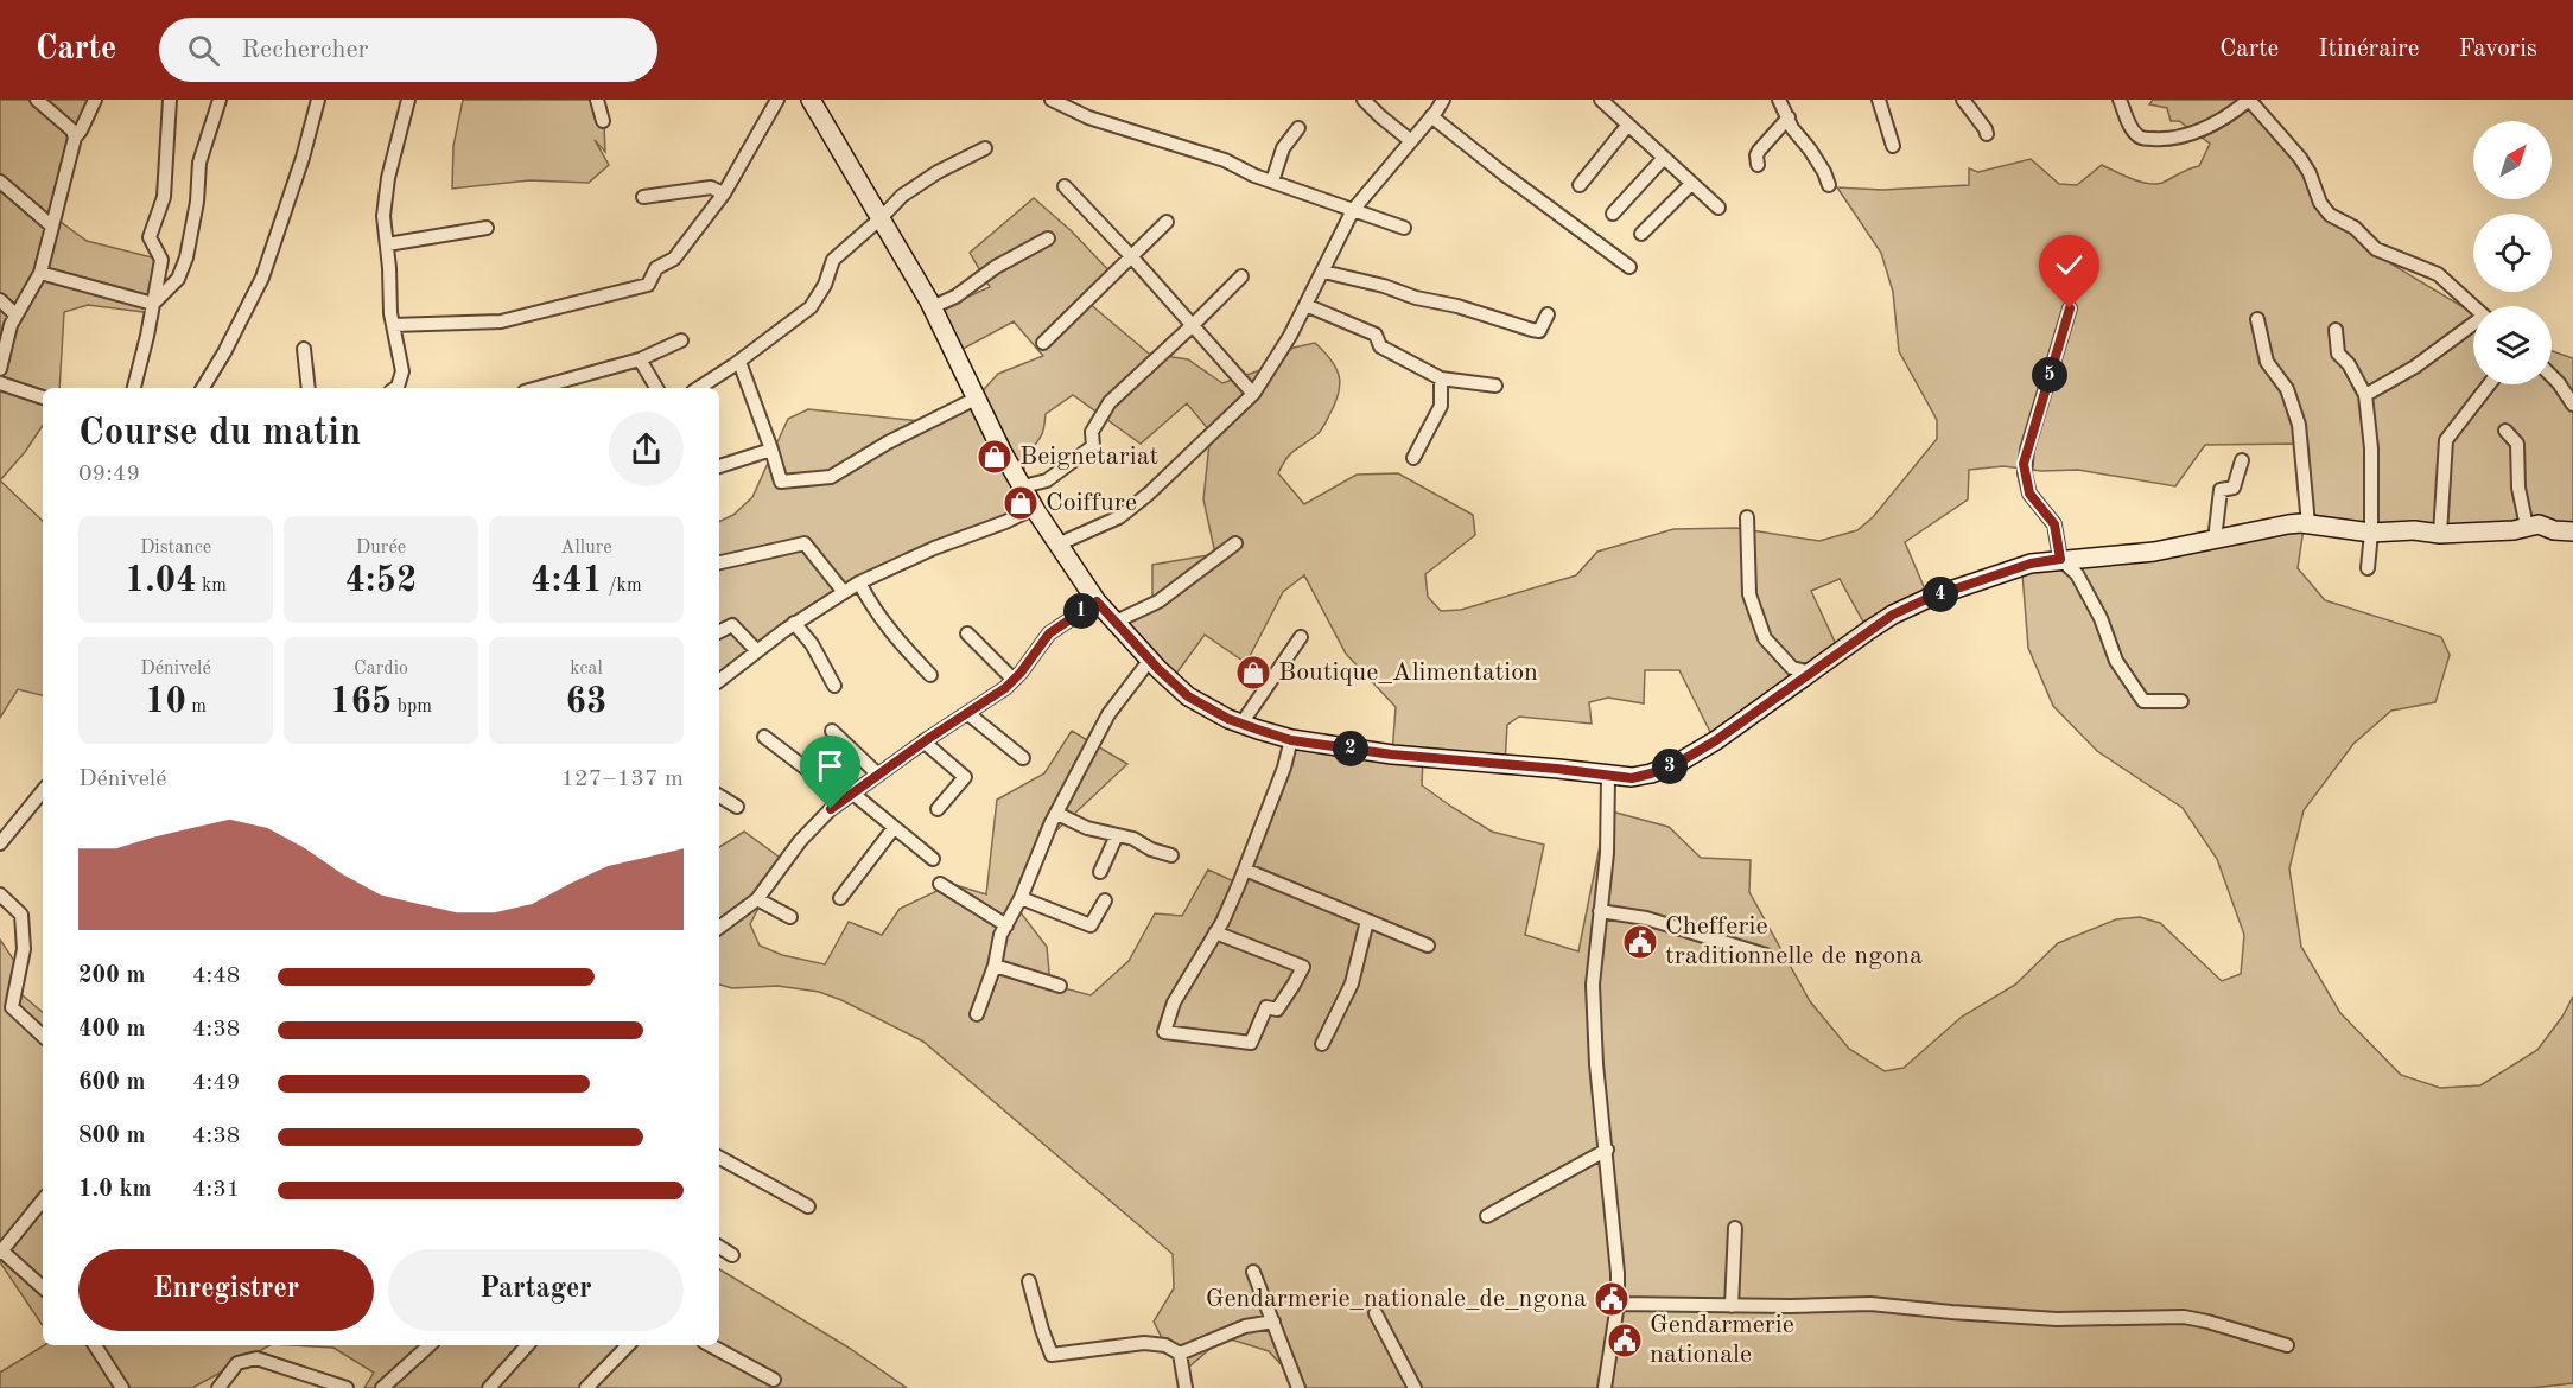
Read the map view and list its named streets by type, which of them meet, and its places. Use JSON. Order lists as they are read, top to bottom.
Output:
{
  "places": {
    "shop": ["Beignetariat", "Coiffure", "Boutique_Alimentation"],
    "public building": ["Chefferie traditionnelle de ngona", "Gendarmerie_nationale_de_ngona", "Gendarmerie nationale"]
  },
  "north": "top right",
  "page": {
    "header": "Carte",
    "search": "Rechercher",
    "nav": ["Carte", "Itinéraire", "Favoris"],
    "pins": [
      "5",
      "4",
      "1",
      "2",
      "3"
    ],
    "heading": ["Course du matin", "09:49"],
    "stats": [
      ["Distance", "1.04 km"],
      ["Durée", "4:52"],
      ["Allure", "4:41 /km"],
      ["Dénivelé", "10 m"],
      ["Cardio", "165 bpm"],
      ["kcal", "63"]
    ],
    "chart": ["Dénivelé", "127–137 m"],
    "list": [
      {
        "name": "200 m",
        "note": "4:48"
      },
      {
        "name": "400 m",
        "note": "4:38"
      },
      {
        "name": "600 m",
        "note": "4:49"
      },
      {
        "name": "800 m",
        "note": "4:38"
      },
      {
        "name": "1.0 km",
        "note": "4:31"
      }
    ],
    "buttons": ["Enregistrer", "Partager"]
  }
}
